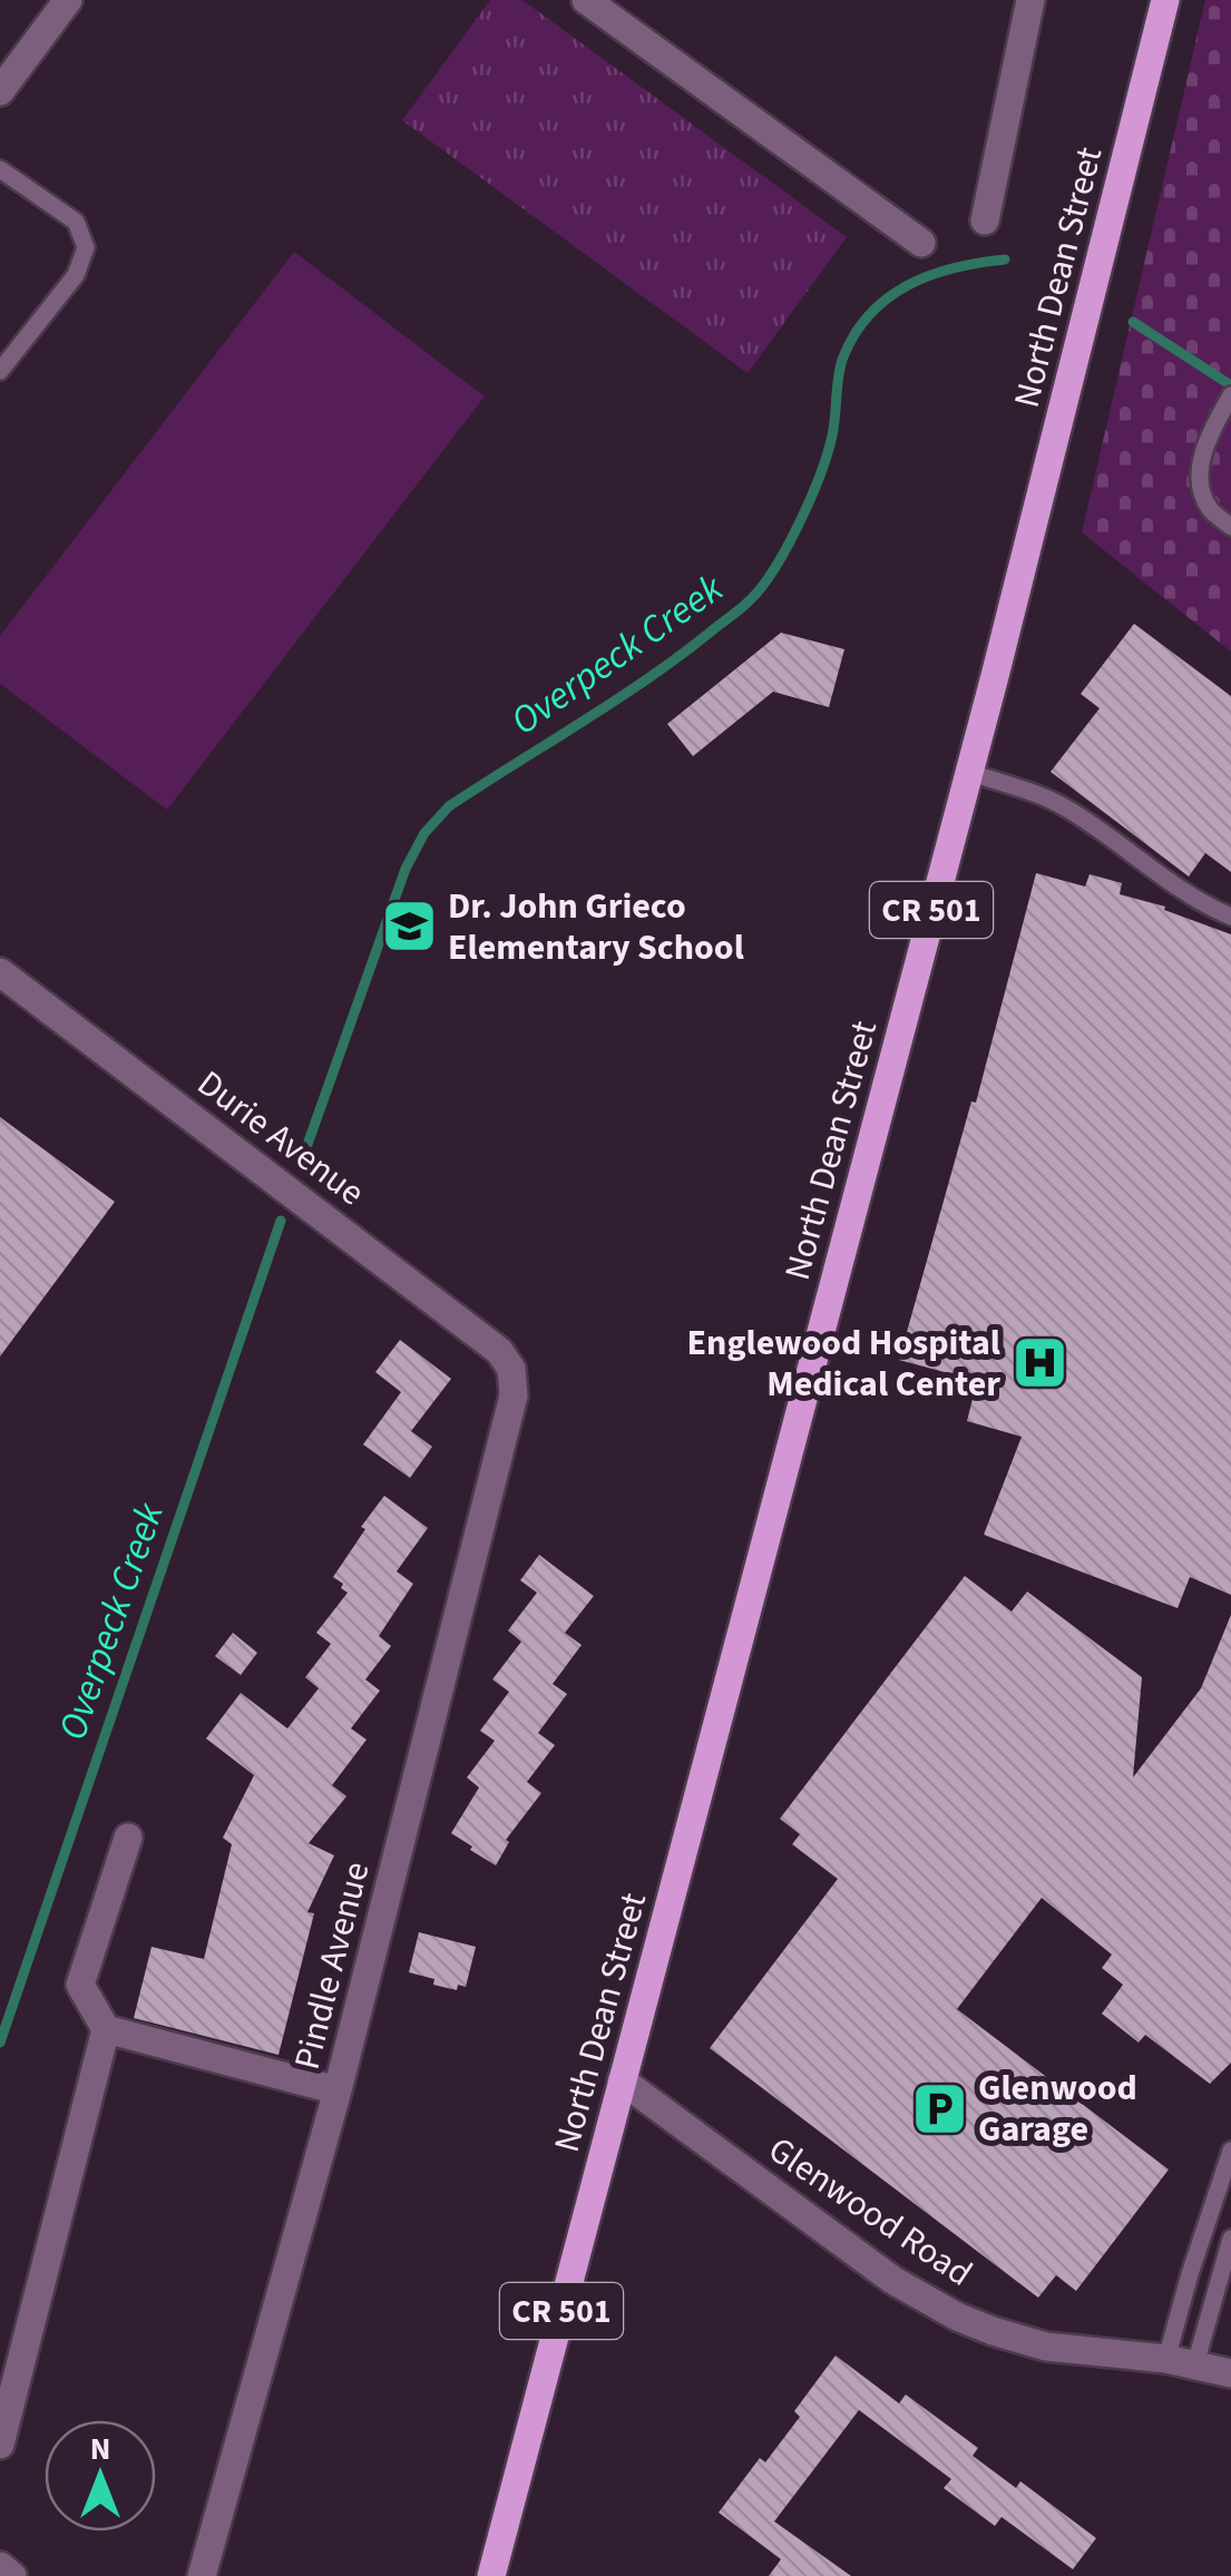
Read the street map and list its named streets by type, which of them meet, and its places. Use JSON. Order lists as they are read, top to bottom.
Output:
{
  "streets": {
    "main road": ["North Dean Street", "CR 501"],
    "street": ["Durie Avenue", "Pindle Avenue", "Glenwood Road"]
  },
  "crossings": [
    ["North Dean Street", "Glenwood Road"],
    ["Durie Avenue", "Pindle Avenue"]
  ],
  "water": ["Overpeck Creek"],
  "places": {
    "school or university": ["Dr. John Grieco Elementary School"],
    "hospital": ["Englewood Hospital Medical Center"],
    "parking": ["Glenwood Garage"]
  },
  "north": "top"
}
